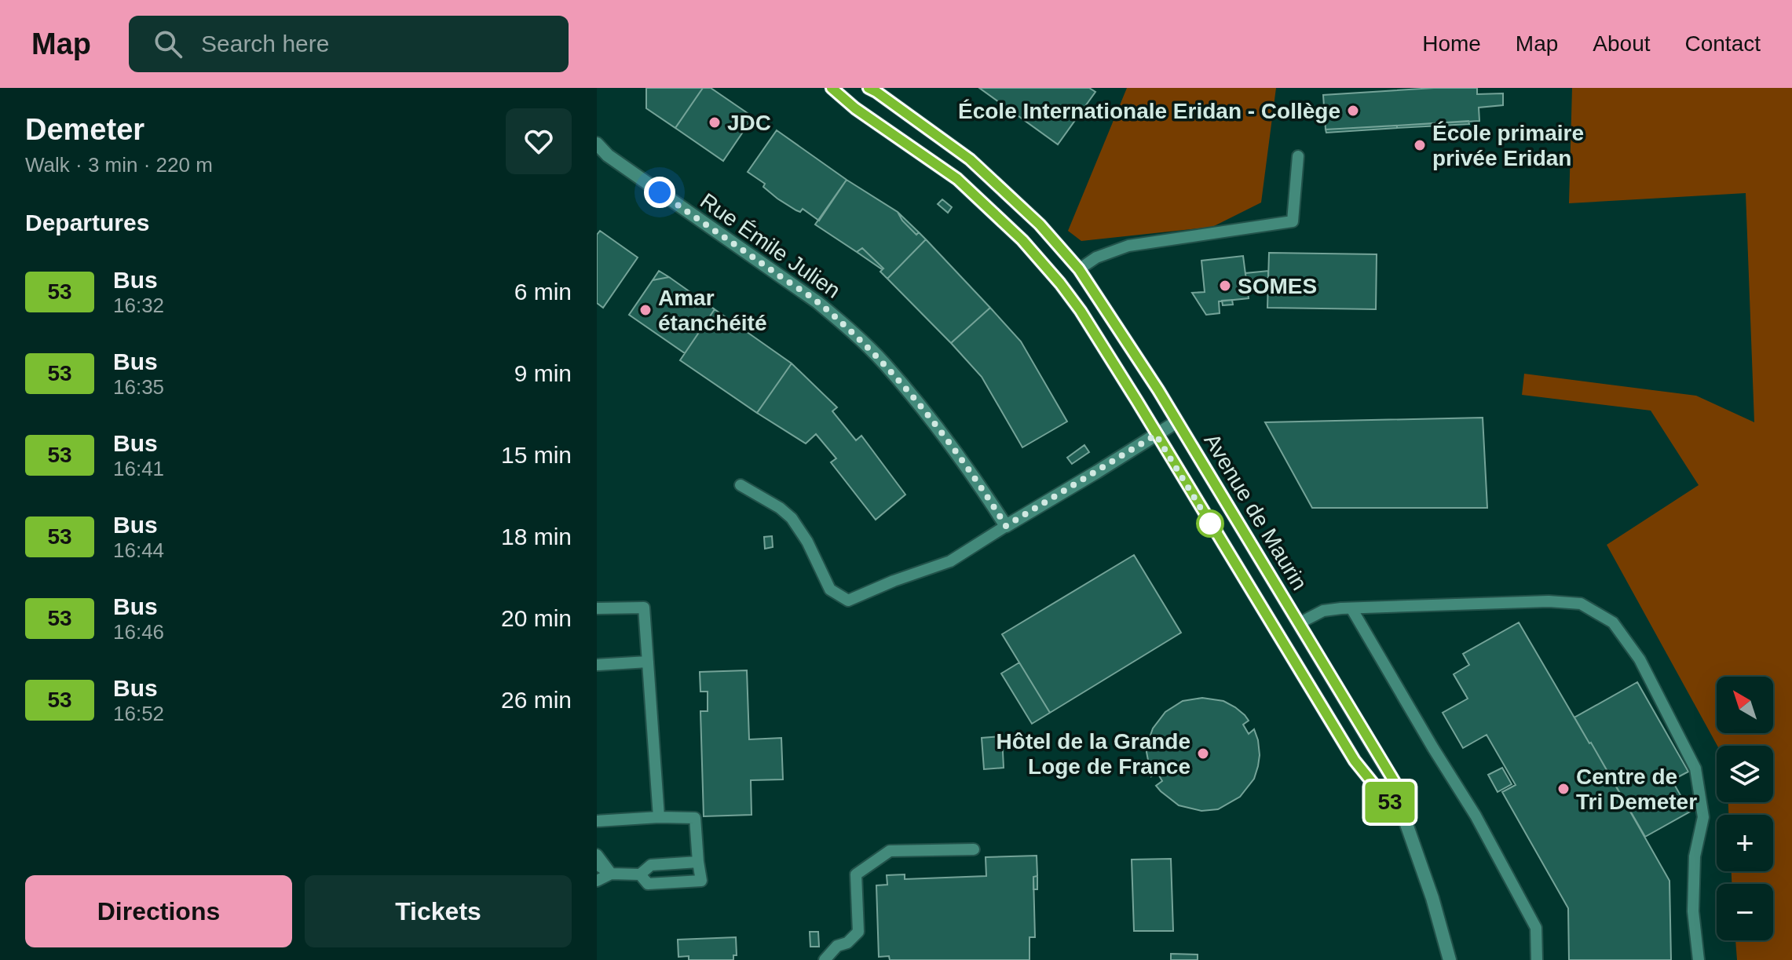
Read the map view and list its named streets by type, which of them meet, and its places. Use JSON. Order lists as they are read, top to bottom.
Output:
{
  "streets": {
    "street": ["Rue Émile Julien", "Avenue de Maurin"]
  },
  "places": [
    "École Internationale Eridan - Collège",
    "JDC",
    "École primaire privée Eridan",
    "SOMES",
    "Amar étanchéité",
    "Hôtel de la Grande Loge de France",
    "Centre de Tri Demeter"
  ],
  "lines": ["bus line 53"],
  "north": "top left",
  "page": {
    "header": "Map",
    "search": "Search here",
    "nav": [
      "Home",
      "Map",
      "About",
      "Contact"
    ],
    "heading": [
      ["Demeter", "Walk · 3 min · 220 m"],
      "Departures"
    ],
    "on_map": "53",
    "list": [
      {
        "mark": "53",
        "name": "Bus",
        "note": "16:32",
        "value": "6 min"
      },
      {
        "mark": "53",
        "name": "Bus",
        "note": "16:35",
        "value": "9 min"
      },
      {
        "mark": "53",
        "name": "Bus",
        "note": "16:41",
        "value": "15 min"
      },
      {
        "mark": "53",
        "name": "Bus",
        "note": "16:44",
        "value": "18 min"
      },
      {
        "mark": "53",
        "name": "Bus",
        "note": "16:46",
        "value": "20 min"
      },
      {
        "mark": "53",
        "name": "Bus",
        "note": "16:52",
        "value": "26 min"
      }
    ],
    "map_buttons": ["+", "−"],
    "buttons": ["Directions", "Tickets"]
  }
}
